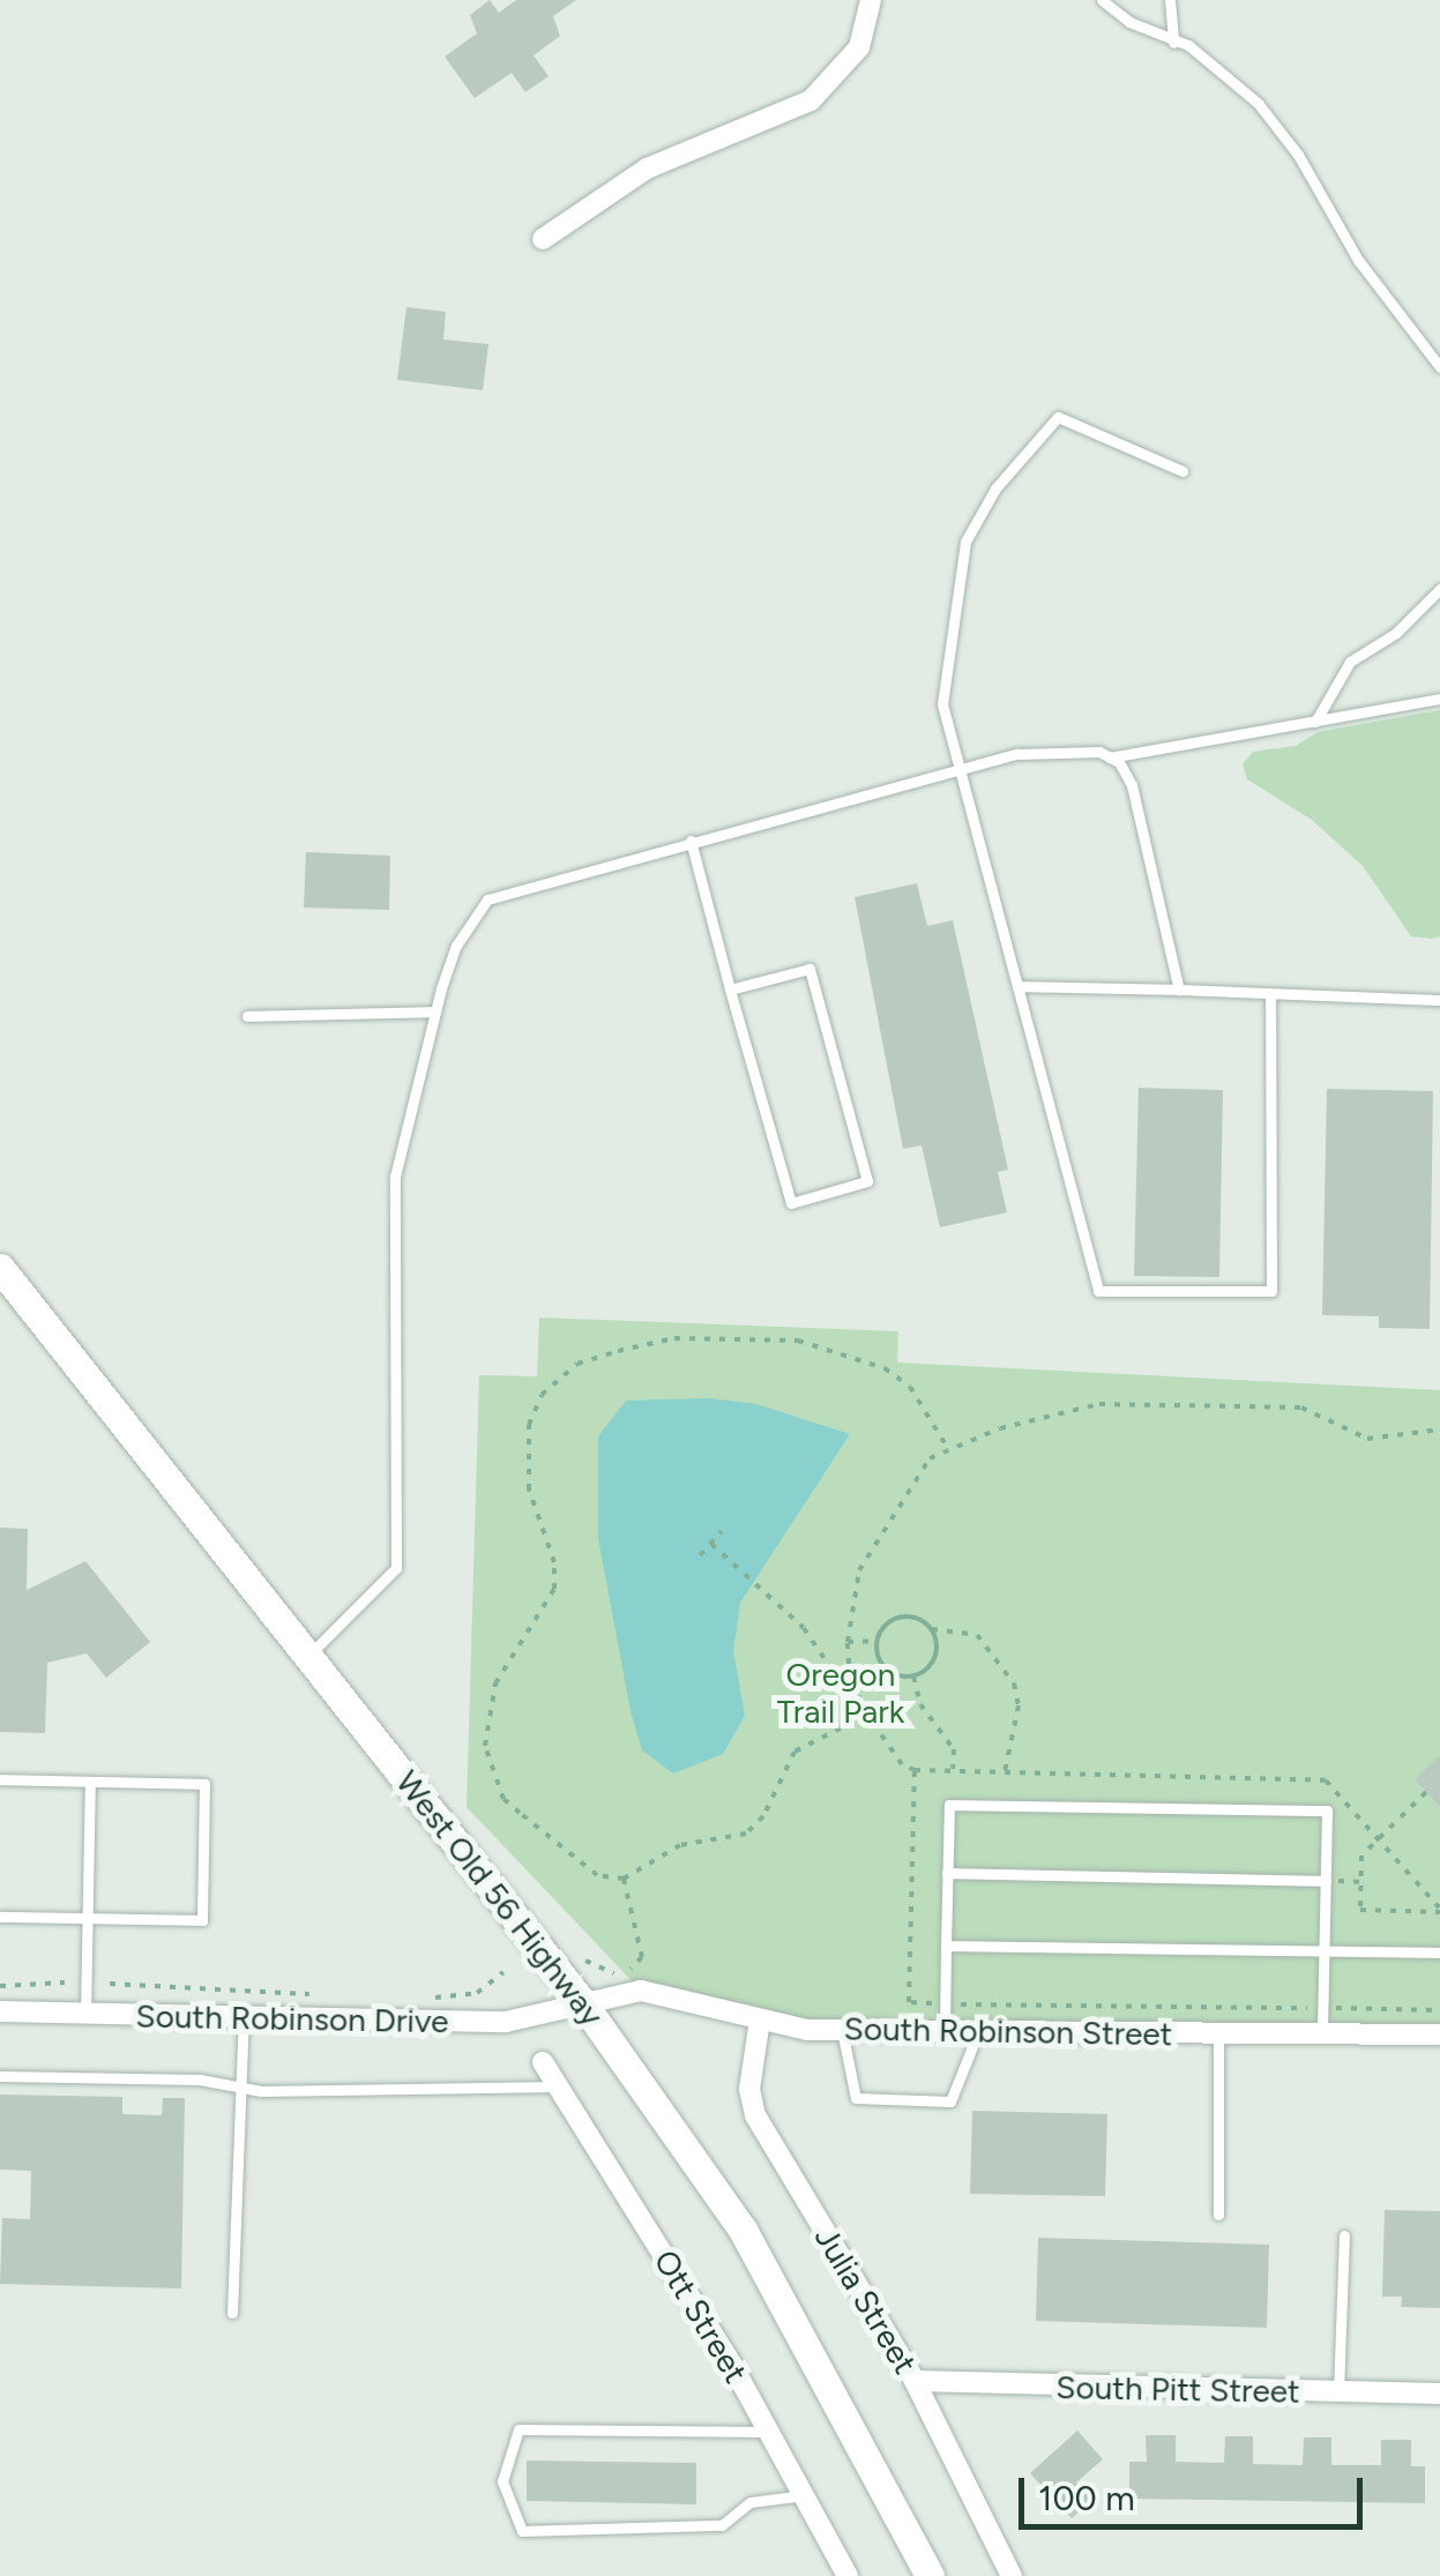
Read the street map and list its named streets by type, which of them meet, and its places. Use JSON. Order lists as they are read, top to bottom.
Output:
{
  "streets": {
    "main road": ["West Old 56 Highway"],
    "street": [
      "South Robinson Drive",
      "South Robinson Street",
      "Julia Street",
      "Ott Street",
      "South Pitt Street"
    ]
  },
  "crossings": [
    ["West Old 56 Highway", "South Robinson Drive"],
    ["West Old 56 Highway", "South Robinson Street"],
    ["South Robinson Drive", "South Robinson Street"],
    ["South Robinson Street", "Julia Street"],
    ["Julia Street", "South Pitt Street"]
  ],
  "parks": ["Oregon Trail Park"],
  "scale_bar": "100 m"
}
